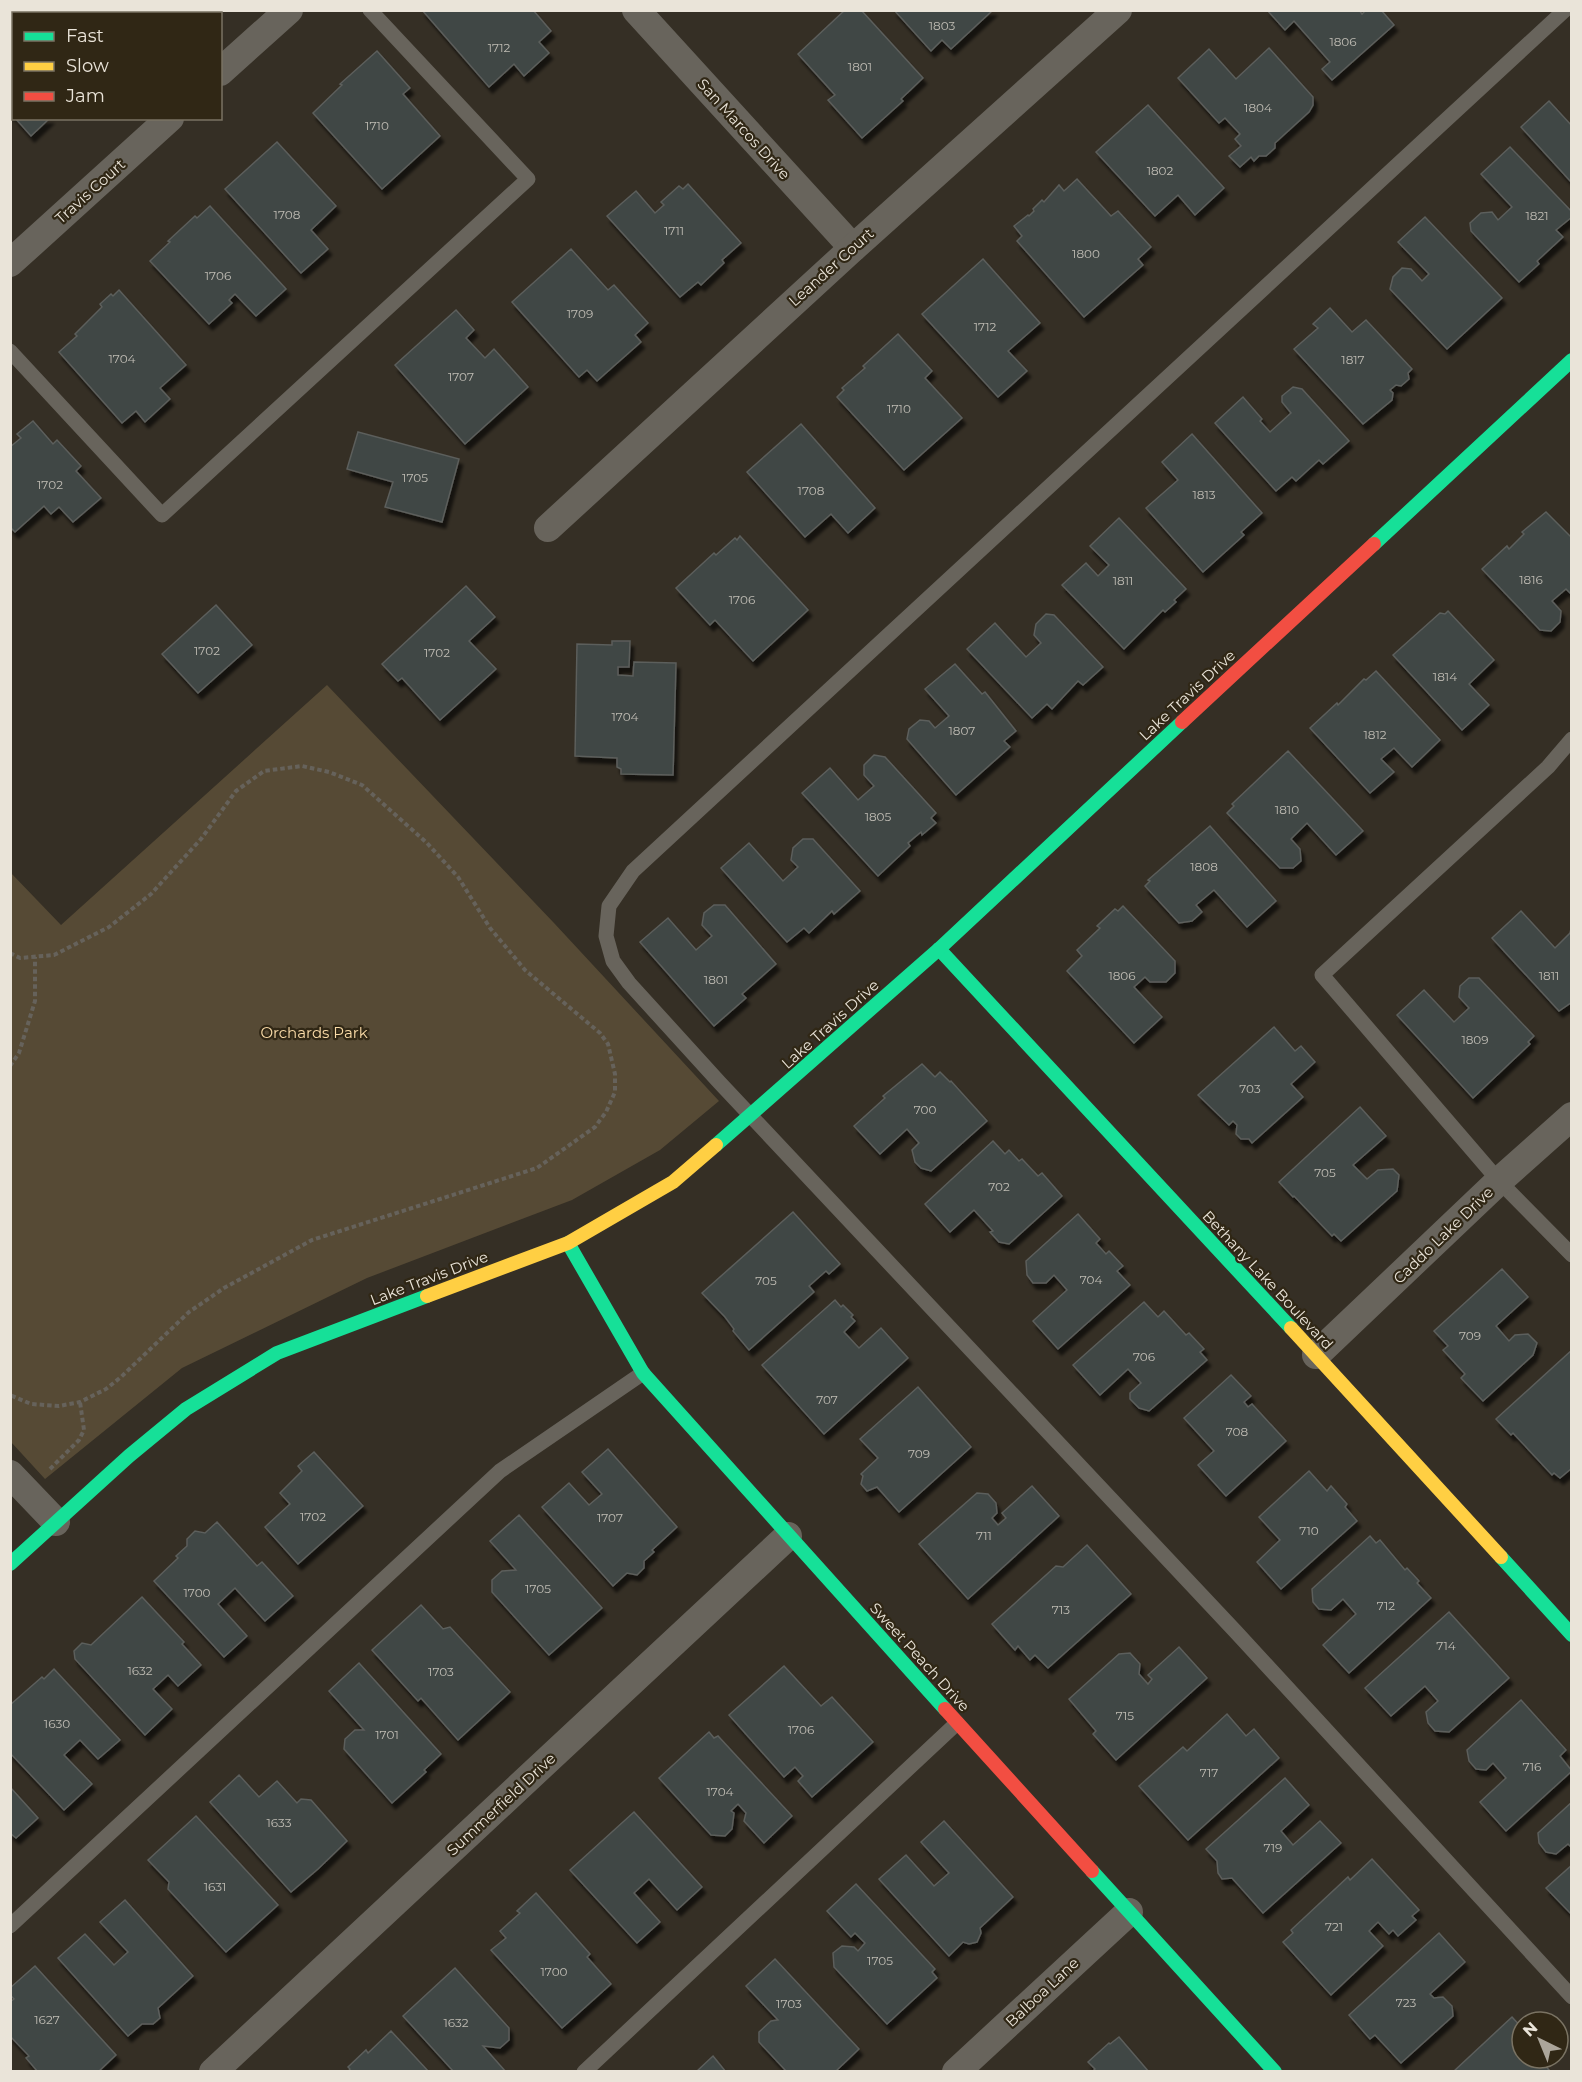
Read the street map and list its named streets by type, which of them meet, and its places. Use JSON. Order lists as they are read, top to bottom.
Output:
{
  "streets": {
    "street": [
      "San Marcos Drive",
      "Travis Court",
      "Leander Court",
      "Lake Travis Drive",
      "Caddo Lake Drive",
      "Bethany Lake Boulevard",
      "Sweet Peach Drive",
      "Summerfield Drive",
      "Balboa Lane"
    ]
  },
  "crossings": [
    ["San Marcos Drive", "Leander Court"],
    ["Lake Travis Drive", "Bethany Lake Boulevard"],
    ["Lake Travis Drive", "Sweet Peach Drive"],
    ["Caddo Lake Drive", "Bethany Lake Boulevard"],
    ["Sweet Peach Drive", "Summerfield Drive"],
    ["Sweet Peach Drive", "Balboa Lane"]
  ],
  "parks": ["Orchards Park"],
  "house_numbers": [
    "1803",
    "1806",
    "1712",
    "1801",
    "1804",
    "1710",
    "1802",
    "1708",
    "1821",
    "1711",
    "1800",
    "1706",
    "1709",
    "1712",
    "1704",
    "1817",
    "1707",
    "1710",
    "1705",
    "1702",
    "1708",
    "1813",
    "1816",
    "1811",
    "1706",
    "1702",
    "1702",
    "1814",
    "1704",
    "1807",
    "1812",
    "1810",
    "1805",
    "1808",
    "1806",
    "1811",
    "1801",
    "1809",
    "703",
    "700",
    "705",
    "702",
    "704",
    "705",
    "709",
    "706",
    "707",
    "708",
    "709",
    "1702",
    "1707",
    "710",
    "711",
    "1705",
    "1700",
    "712",
    "713",
    "714",
    "1632",
    "1703",
    "715",
    "1630",
    "1706",
    "1701",
    "716",
    "717",
    "1704",
    "1633",
    "719",
    "1631",
    "721",
    "1705",
    "1700",
    "723",
    "1703",
    "1627",
    "1632"
  ],
  "legend": ["Fast", "Slow", "Jam"],
  "north": "top left"
}
